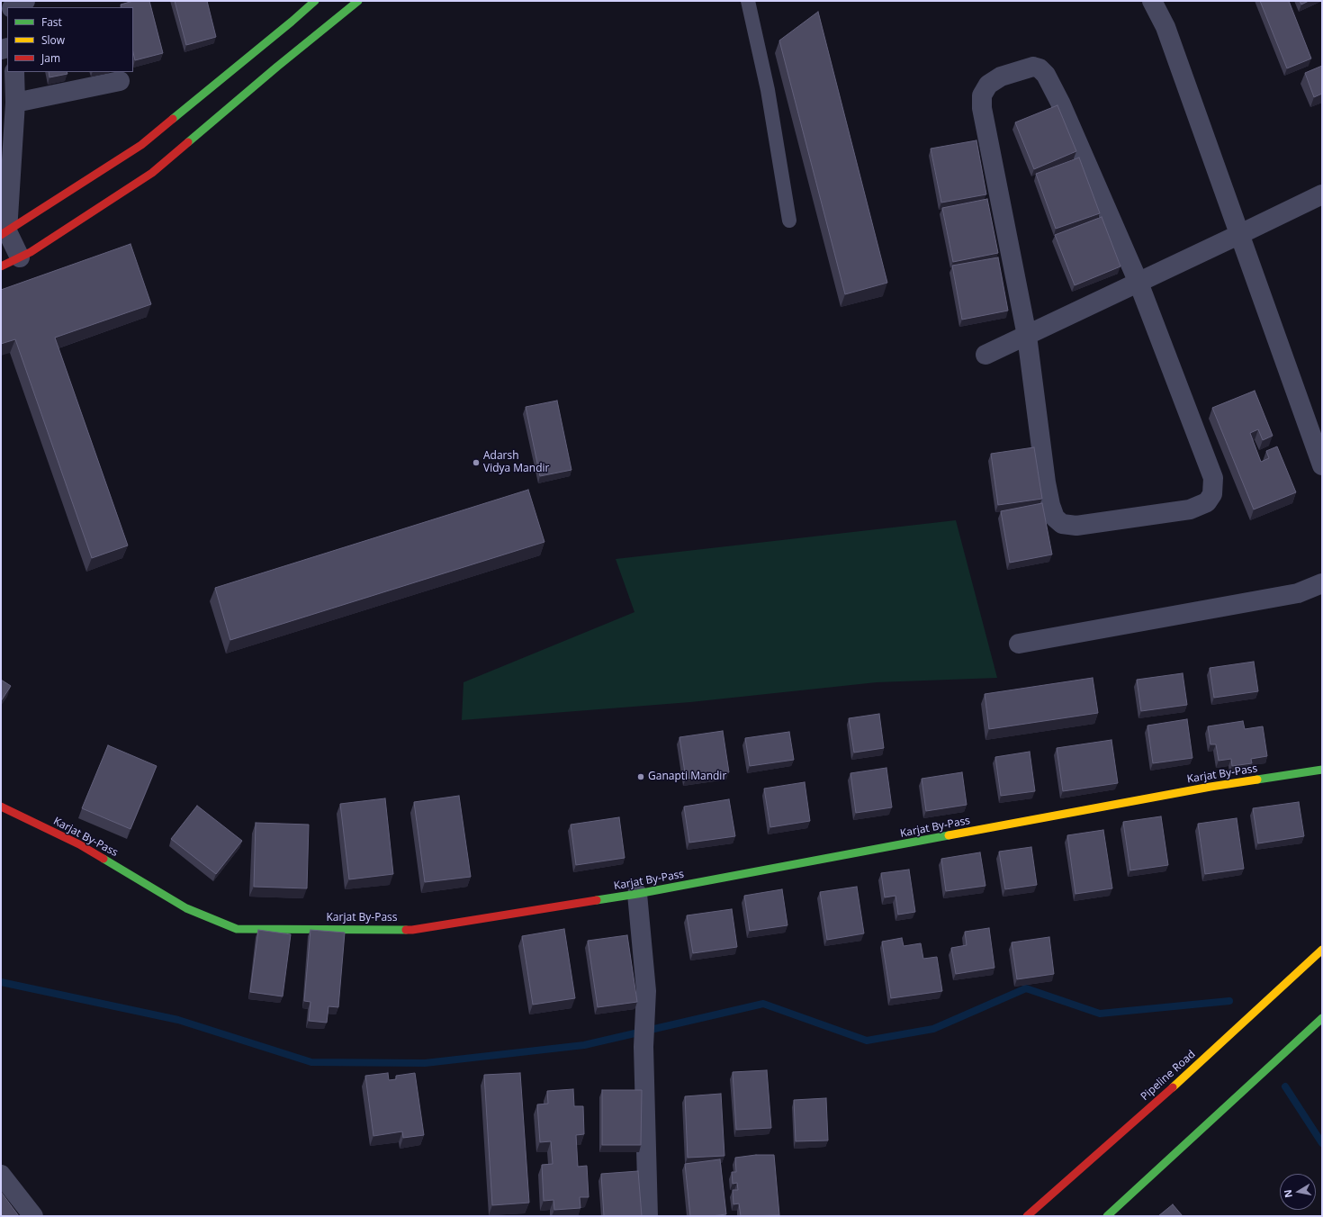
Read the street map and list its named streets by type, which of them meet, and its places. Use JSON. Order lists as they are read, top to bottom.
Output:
{
  "streets": {
    "main road": ["Karjat By-Pass", "Pipeline Road"]
  },
  "places": ["Adarsh Vidya Mandir", "Ganapti Mandir"],
  "legend": ["Fast", "Slow", "Jam"],
  "north": "left"
}
